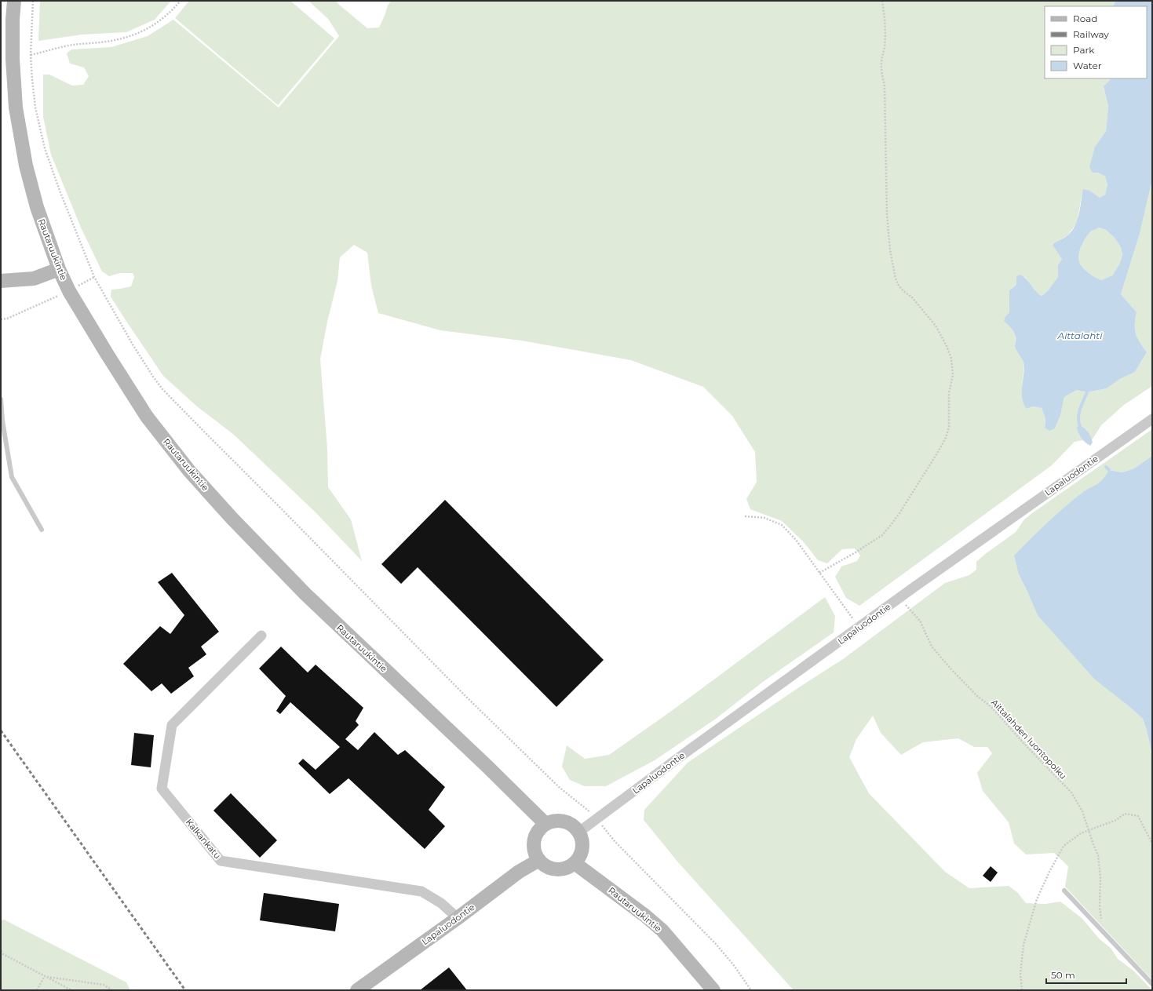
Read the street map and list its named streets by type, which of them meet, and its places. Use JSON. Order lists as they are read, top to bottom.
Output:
{
  "streets": {
    "main road": ["Rautaruukintie", "Lapaluodontie"],
    "street": ["Kalkankatu"],
    "path": ["Aittalahden luontopolku"]
  },
  "crossings": [
    ["Rautaruukintie", "Lapaluodontie"],
    ["Lapaluodontie", "Aittalahden luontopolku"],
    ["Lapaluodontie", "Kalkankatu"]
  ],
  "water": ["Aittalahti"],
  "legend": [
    "Road",
    "Railway",
    "Park",
    "Water"
  ],
  "scale_bar": "50 m"
}
